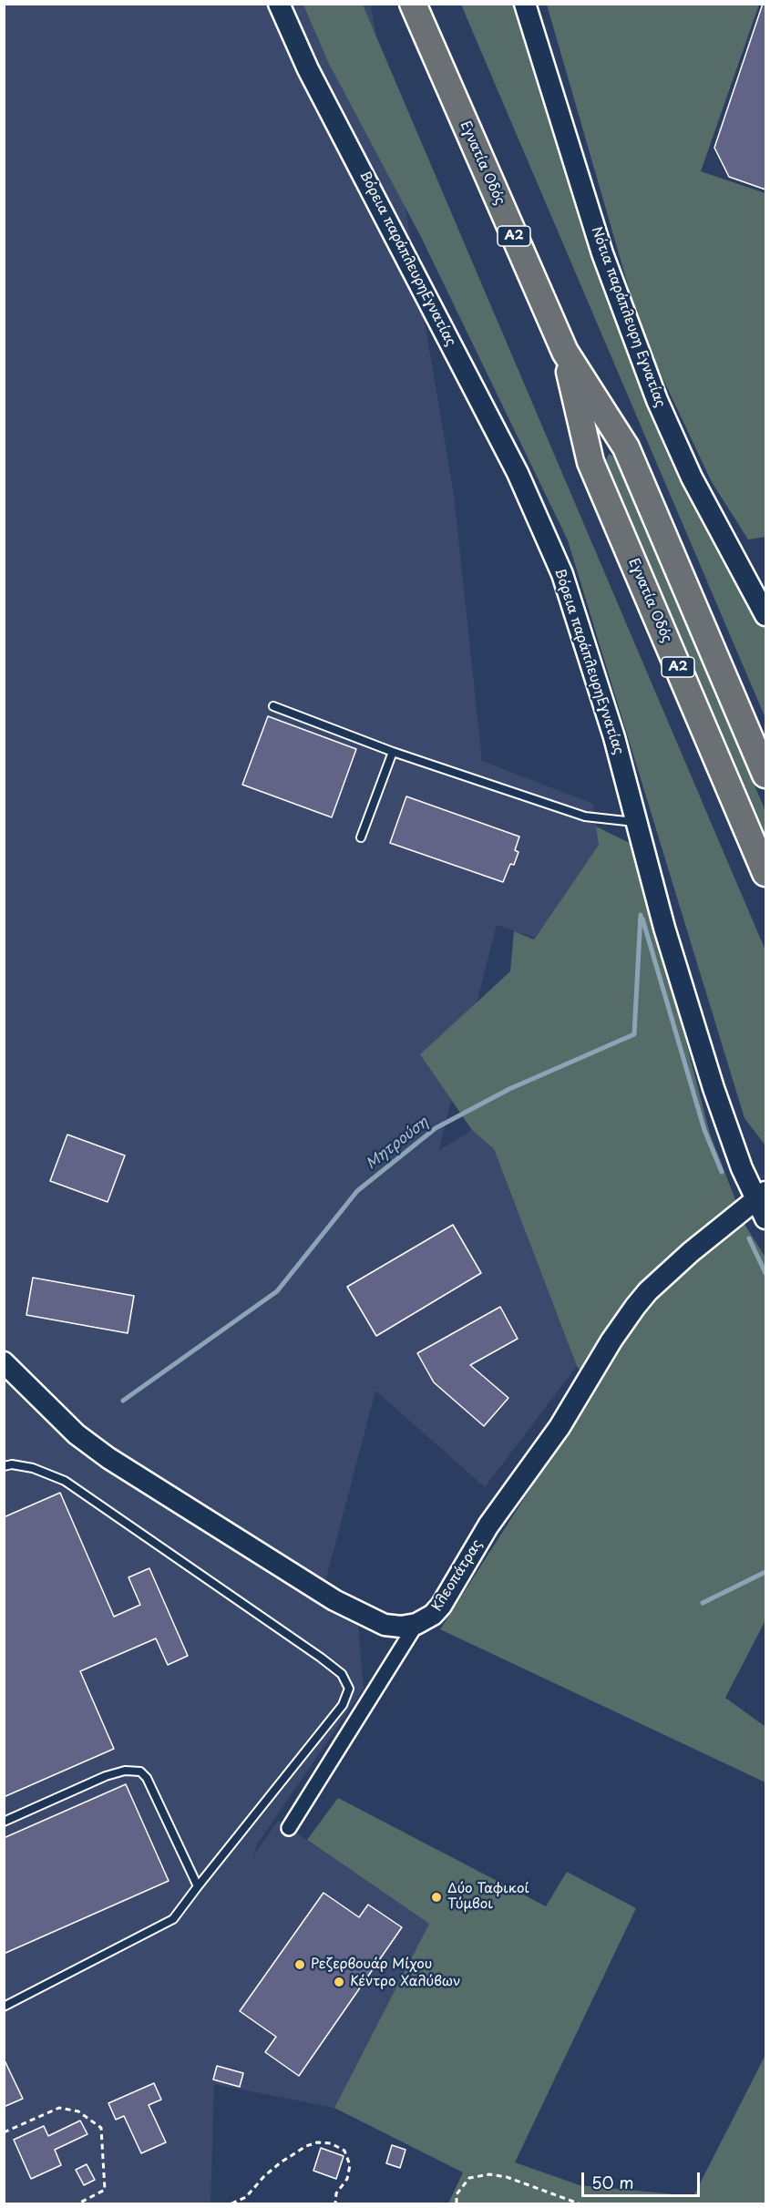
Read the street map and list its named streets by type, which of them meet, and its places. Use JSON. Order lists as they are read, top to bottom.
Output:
{
  "streets": {
    "highway": ["Εγνατία Οδός", "Α2"],
    "street": ["Βόρεια παράπλευρηΕγνατίας", "Νότια παράπλευρη Εγνατίας", "Κλεοπάτρας"]
  },
  "crossings": [
    ["Βόρεια παράπλευρηΕγνατίας", "Κλεοπάτρας"]
  ],
  "water": ["Μητρούση"],
  "places": ["Δύο Ταφικοί Τύμβοι", "Ρεζερβουάρ Μίχου", "Κέντρο Χαλύβων"],
  "scale_bar": "50 m"
}
